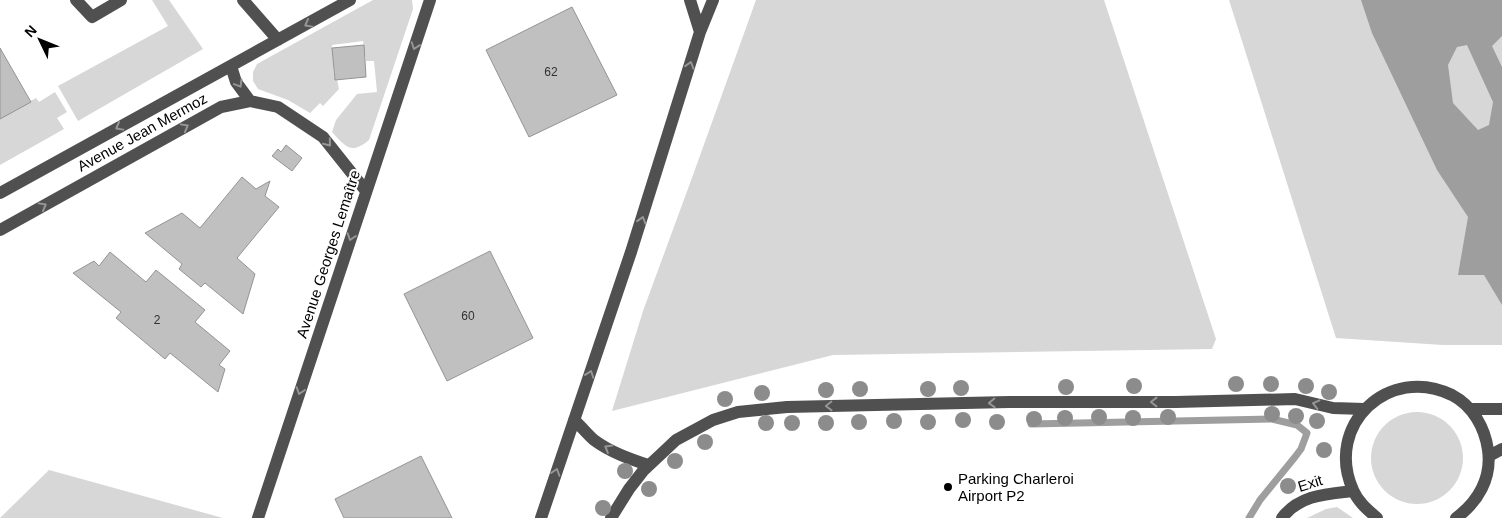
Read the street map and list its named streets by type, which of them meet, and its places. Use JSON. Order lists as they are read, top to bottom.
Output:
{
  "streets": {
    "street": ["Avenue Jean Mermoz", "Avenue Georges Lemaître", "Exit"]
  },
  "crossings": [
    ["Avenue Jean Mermoz", "Avenue Georges Lemaître"]
  ],
  "one_way": ["Avenue Georges Lemaître"],
  "places": ["Parking Charleroi Airport P2"],
  "house_numbers": ["62", "60", "2"],
  "north": "top left"
}
